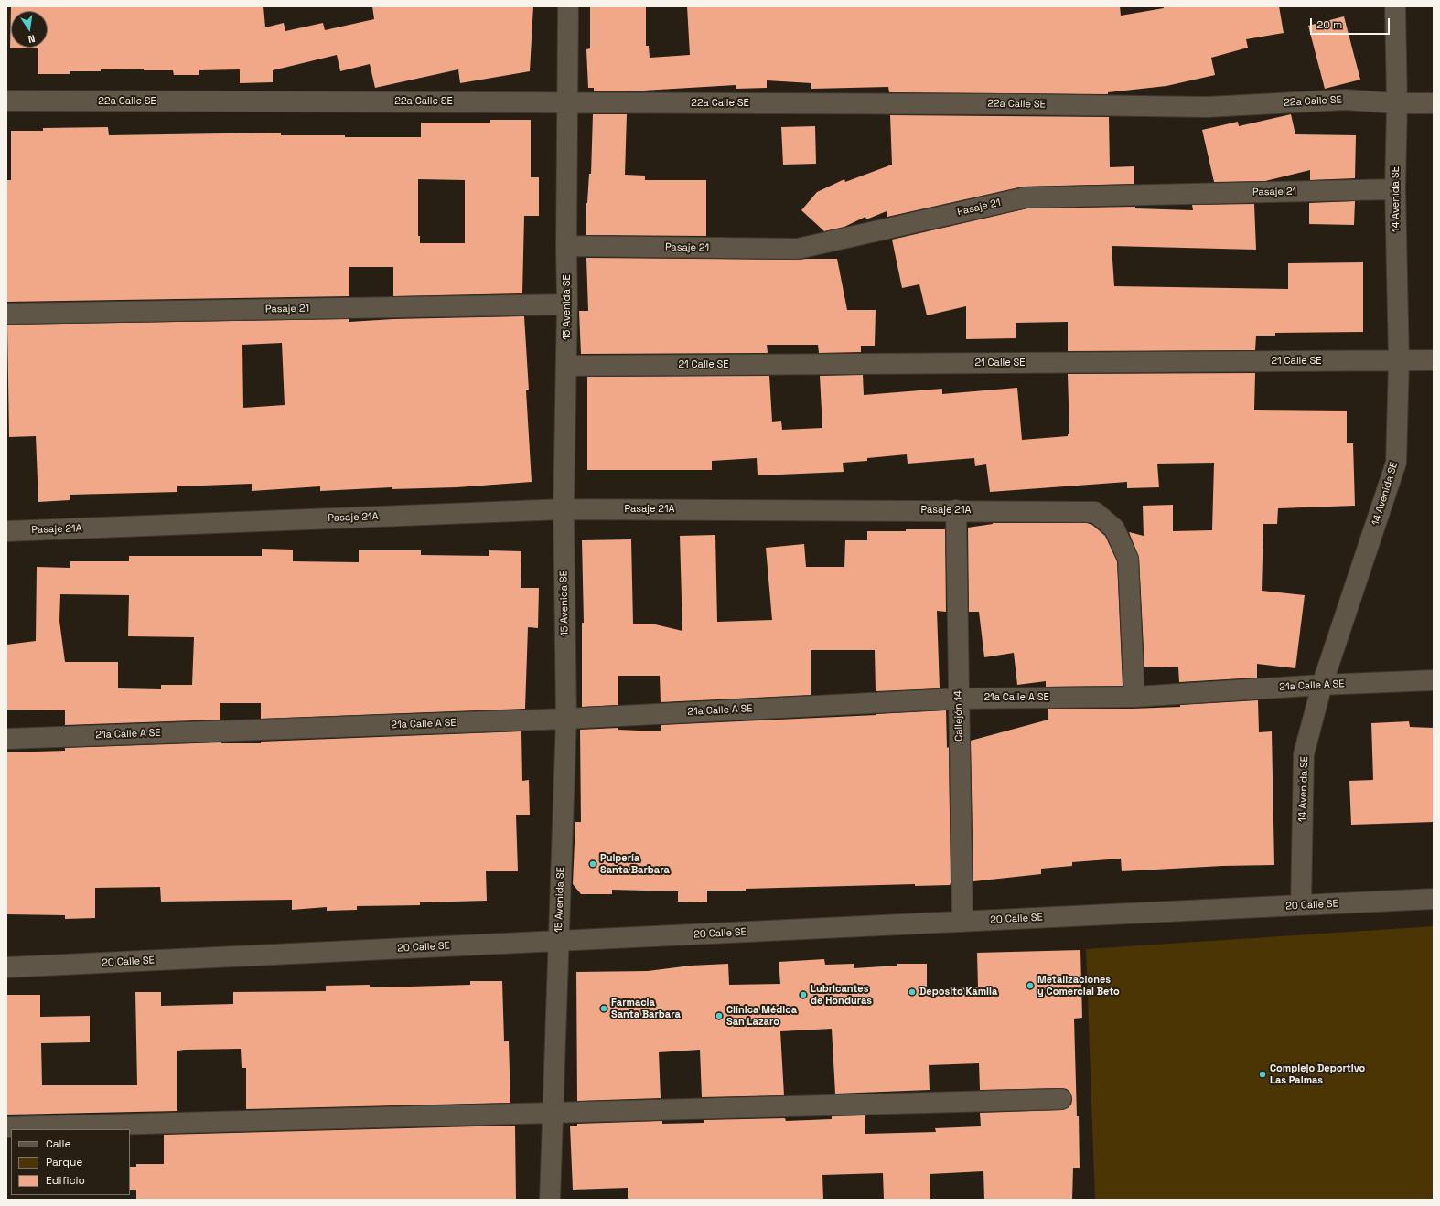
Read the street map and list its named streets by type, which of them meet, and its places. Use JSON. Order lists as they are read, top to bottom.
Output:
{
  "streets": {
    "street": [
      "22a Calle SE",
      "Pasaje 21",
      "14 Avenida SE",
      "15 Avenida SE",
      "21 Calle SE",
      "Pasaje 21A",
      "21a Calle A SE",
      "Callejón 14",
      "20 Calle SE"
    ]
  },
  "crossings": [
    ["22a Calle SE", "14 Avenida SE"],
    ["22a Calle SE", "15 Avenida SE"],
    ["Pasaje 21", "14 Avenida SE"],
    ["Pasaje 21", "15 Avenida SE"],
    ["14 Avenida SE", "21 Calle SE"],
    ["14 Avenida SE", "21a Calle A SE"],
    ["14 Avenida SE", "20 Calle SE"],
    ["15 Avenida SE", "21 Calle SE"],
    ["15 Avenida SE", "Pasaje 21A"],
    ["15 Avenida SE", "21a Calle A SE"],
    ["15 Avenida SE", "20 Calle SE"],
    ["Pasaje 21A", "21a Calle A SE"],
    ["Pasaje 21A", "Callejón 14"],
    ["21a Calle A SE", "Callejón 14"],
    ["Callejón 14", "20 Calle SE"]
  ],
  "places": [
    "Pulpería Santa Barbara",
    "Metalizaciones y Comercial Beto",
    "Deposito Kamila",
    "Lubricantes de Honduras",
    "Farmacia Santa Barbara",
    "Clínica Médica San Lazaro",
    "Complejo Deportivo Las Palmas"
  ],
  "legend": ["Calle", "Parque", "Edificio"],
  "scale_bar": "20 m",
  "north": "bottom"
}
